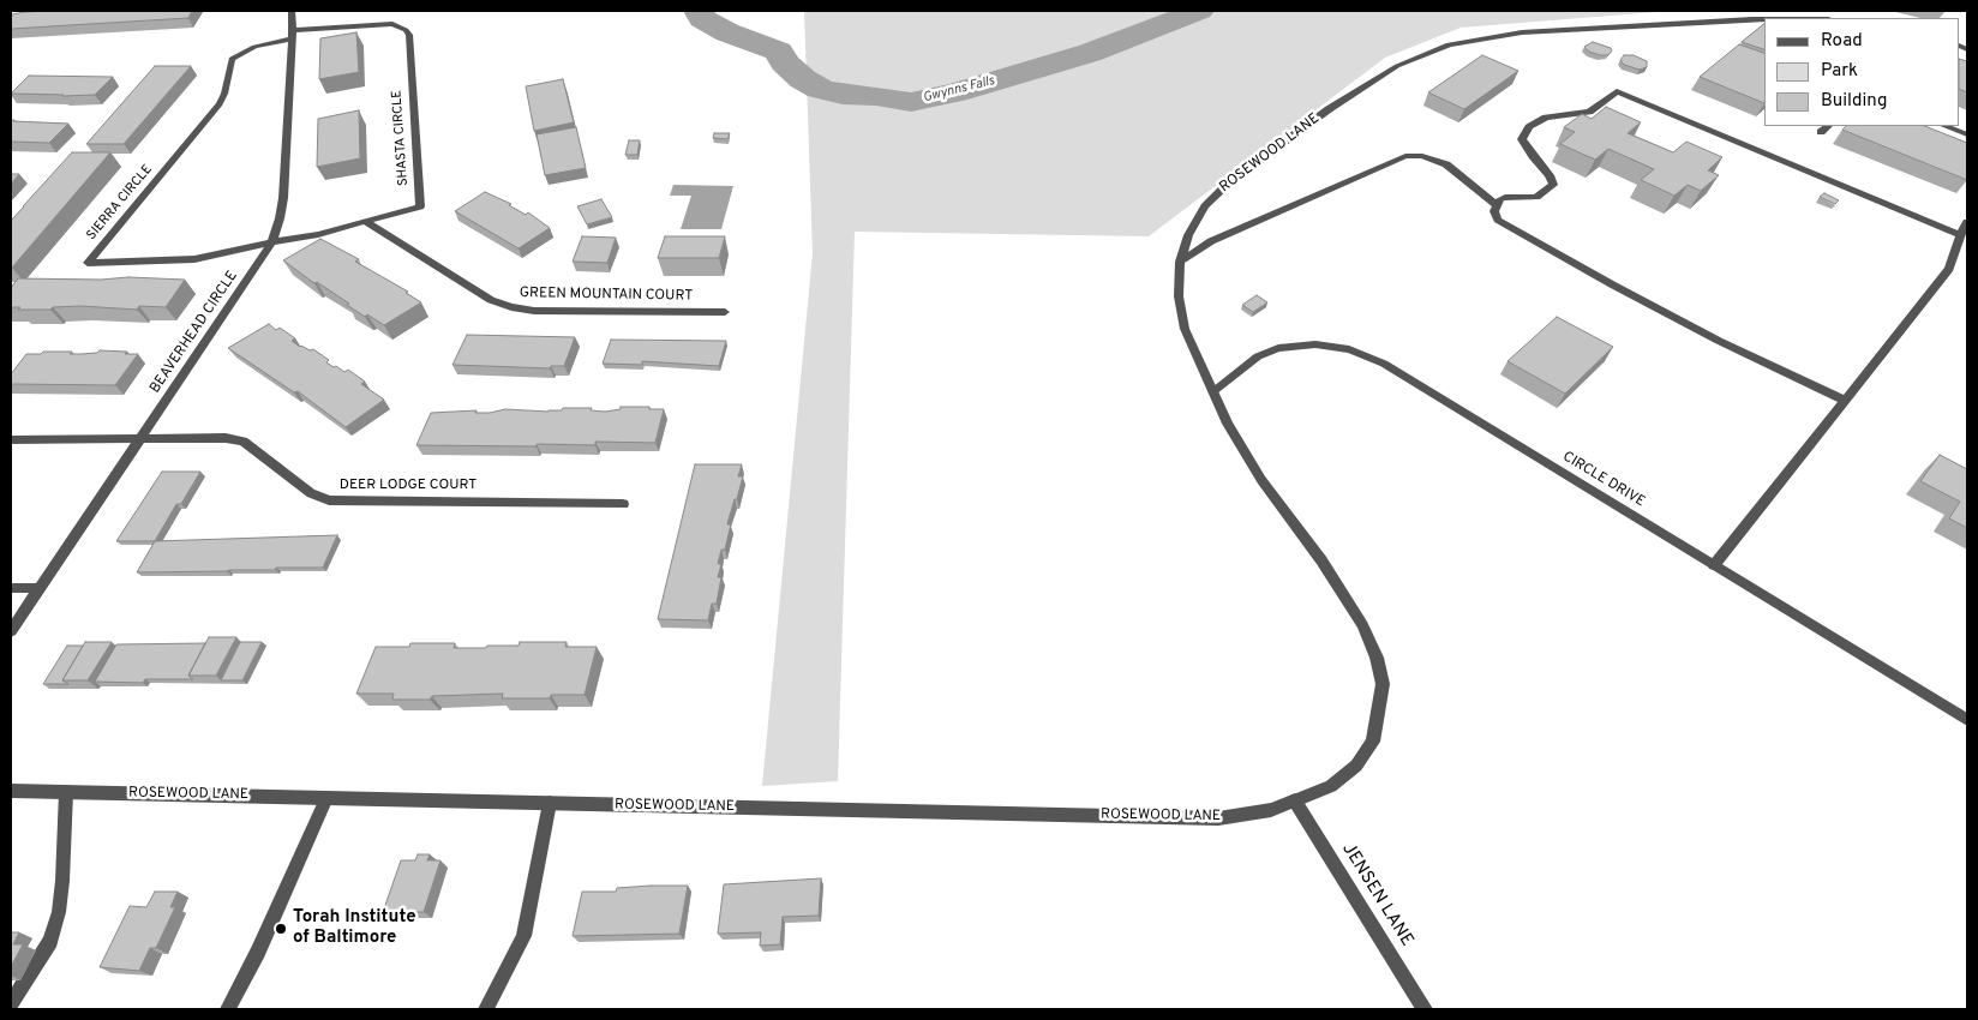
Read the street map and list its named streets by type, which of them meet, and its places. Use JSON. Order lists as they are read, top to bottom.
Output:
{
  "streets": {
    "street": [
      "SHASTA CIRCLE",
      "ROSEWOOD LANE",
      "SIERRA CIRCLE",
      "GREEN MOUNTAIN COURT",
      "BEAVERHEAD CIRCLE",
      "CIRCLE DRIVE",
      "DEER LODGE COURT",
      "JENSEN LANE"
    ]
  },
  "crossings": [
    ["SHASTA CIRCLE", "SIERRA CIRCLE"],
    ["SHASTA CIRCLE", "GREEN MOUNTAIN COURT"],
    ["SHASTA CIRCLE", "BEAVERHEAD CIRCLE"],
    ["ROSEWOOD LANE", "CIRCLE DRIVE"],
    ["ROSEWOOD LANE", "JENSEN LANE"],
    ["SIERRA CIRCLE", "BEAVERHEAD CIRCLE"],
    ["BEAVERHEAD CIRCLE", "DEER LODGE COURT"]
  ],
  "water": ["Gwynns Falls"],
  "places": ["Torah Institute of Baltimore"],
  "legend": ["Road", "Park", "Building"]
}
